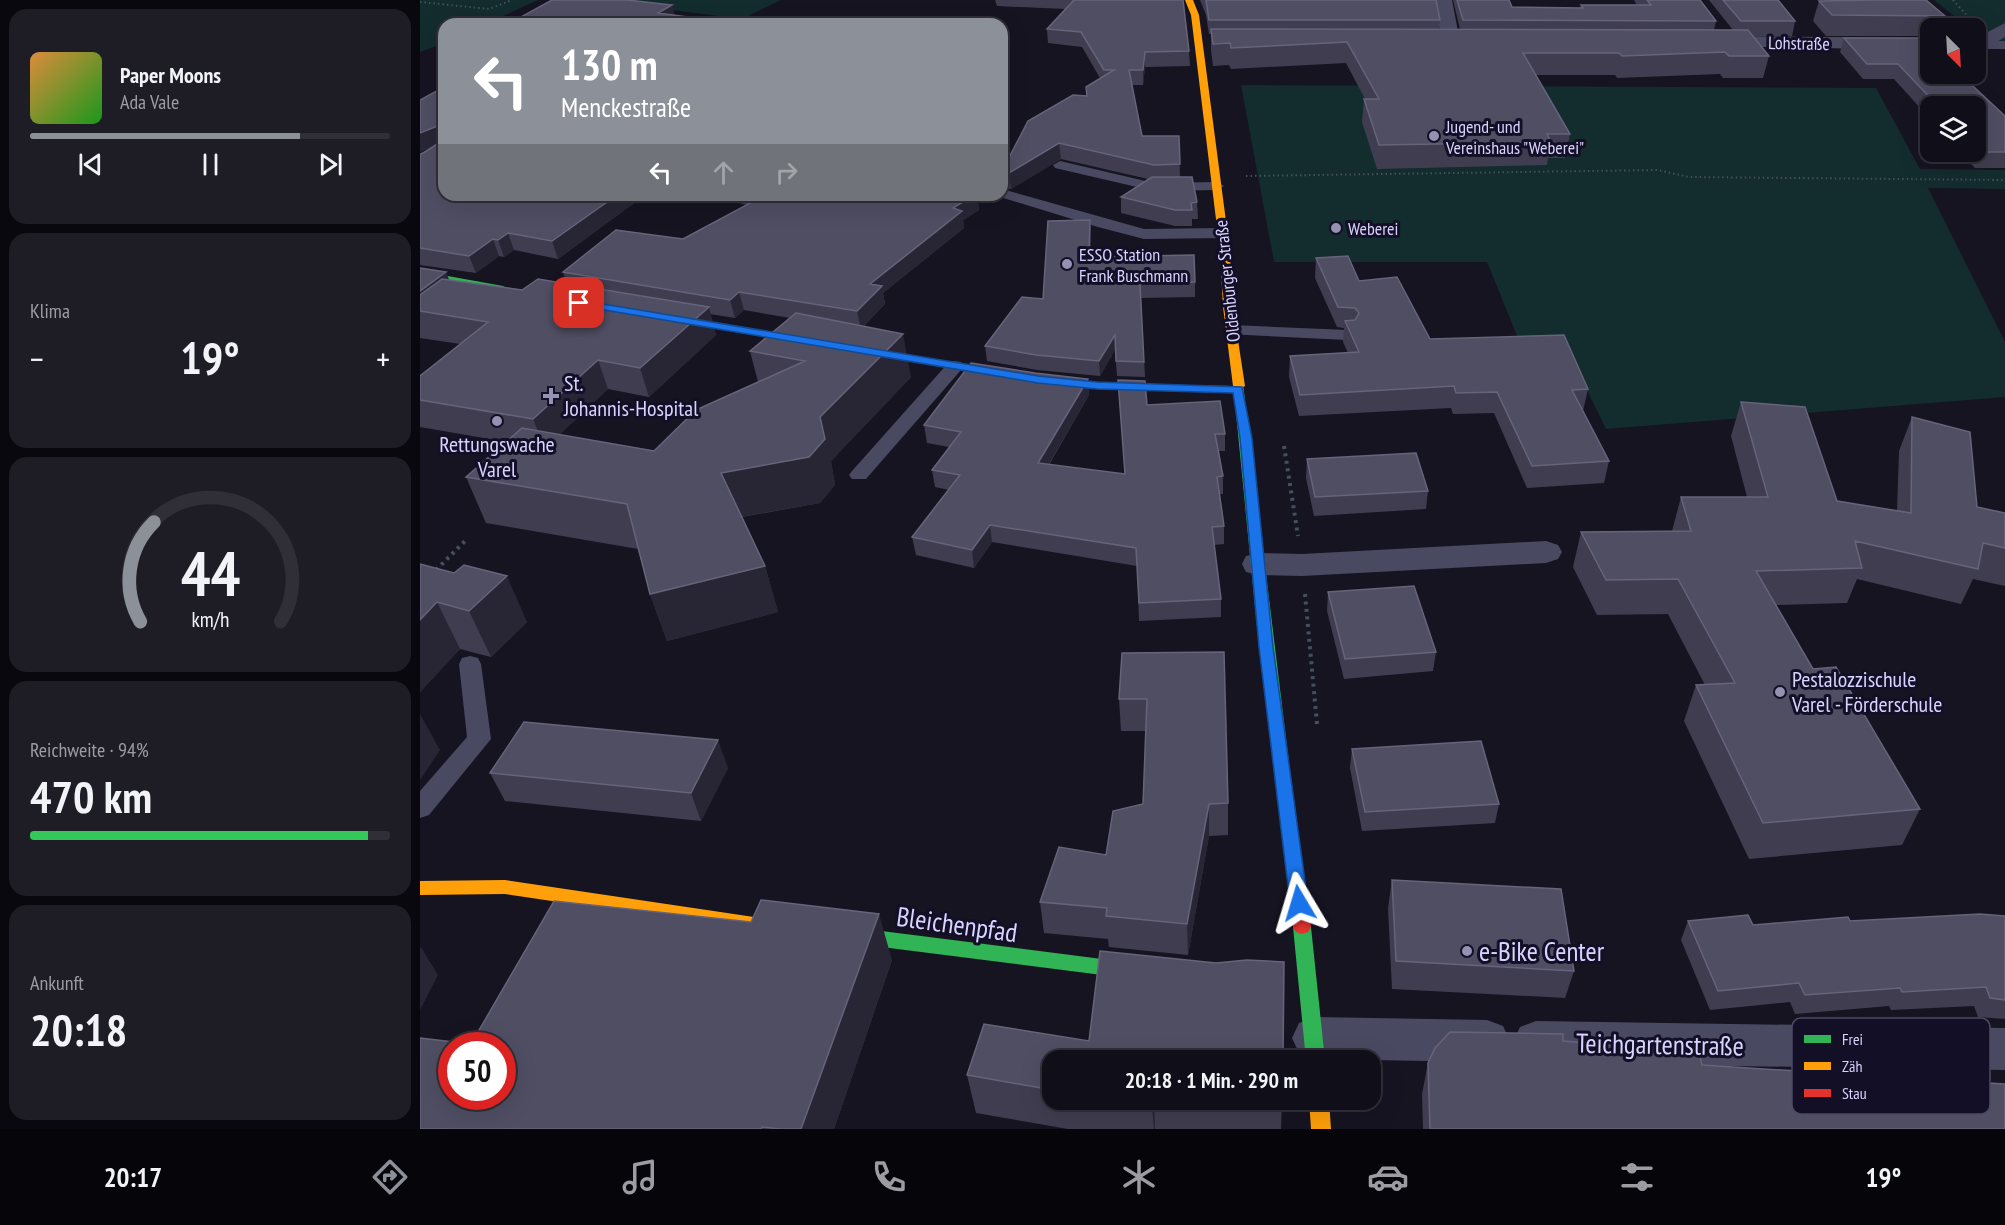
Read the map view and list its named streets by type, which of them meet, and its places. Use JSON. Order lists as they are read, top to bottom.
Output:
{
  "streets": {
    "main road": ["Oldenburger Straße", "Bleichenpfad"],
    "street": ["Lohstraße", "Teichgartenstraße"]
  },
  "crossings": [
    ["Oldenburger Straße", "Teichgartenstraße"]
  ],
  "places": {
    "other": [
      "Jugend- und Vereinshaus \"Weberei\"",
      "Weberei",
      "ESSO Station Frank Buschmann",
      "Rettungswache Varel",
      "Pestalozzischule Varel - Förderschule",
      "e-Bike Center"
    ],
    "health": ["St. Johannis-Hospital"]
  },
  "legend": ["Frei", "Zäh", "Stau"],
  "north": "bottom right",
  "page": {
    "turn": ["130 m", "Menckestraße"],
    "song": ["Paper Moons", "Ada Vale"],
    "tile": [
      "Klima",
      ["Reichweite · 94%", "470 km"],
      ["Ankunft", "20:18"]
    ],
    "heat": ["−", "19°", "+"],
    "limit": "50",
    "trip": "20:18 · 1 Min. · 290 m",
    "tabs": ["20:17", "19°"],
    "gauge": ["44", "km/h"]
  }
}
